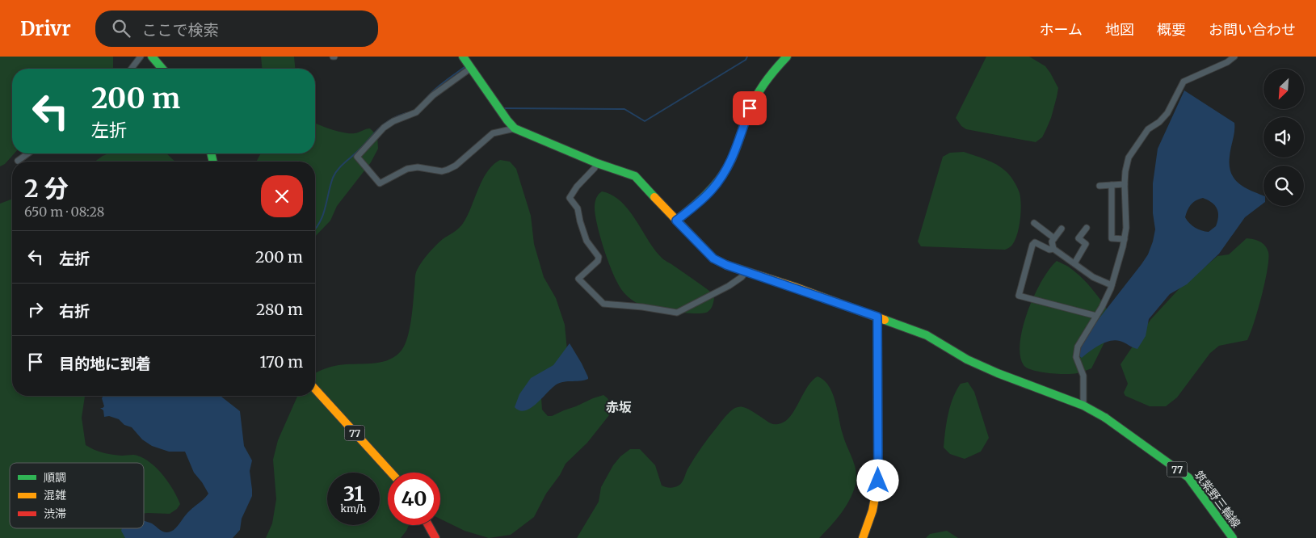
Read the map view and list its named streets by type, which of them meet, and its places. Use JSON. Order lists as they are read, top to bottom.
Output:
{
  "streets": {
    "street": ["77", "筑紫野三輪線"]
  },
  "districts": ["赤坂"],
  "legend": ["順調", "混雑", "渋滞"],
  "north": "bottom left",
  "page": {
    "header": "Drivr",
    "search": "ここで検索",
    "nav": [
      "ホーム",
      "地図",
      "概要",
      "お問い合わせ"
    ],
    "turn": ["200 m", "左折"],
    "heading": ["2 分", "650 m · 08:28"],
    "list": [
      {
        "name": "左折",
        "value": "200 m"
      },
      {
        "name": "右折",
        "value": "280 m"
      },
      {
        "name": "目的地に到着",
        "value": "170 m"
      }
    ],
    "speed": "31 km/h",
    "limit": "40"
  }
}
